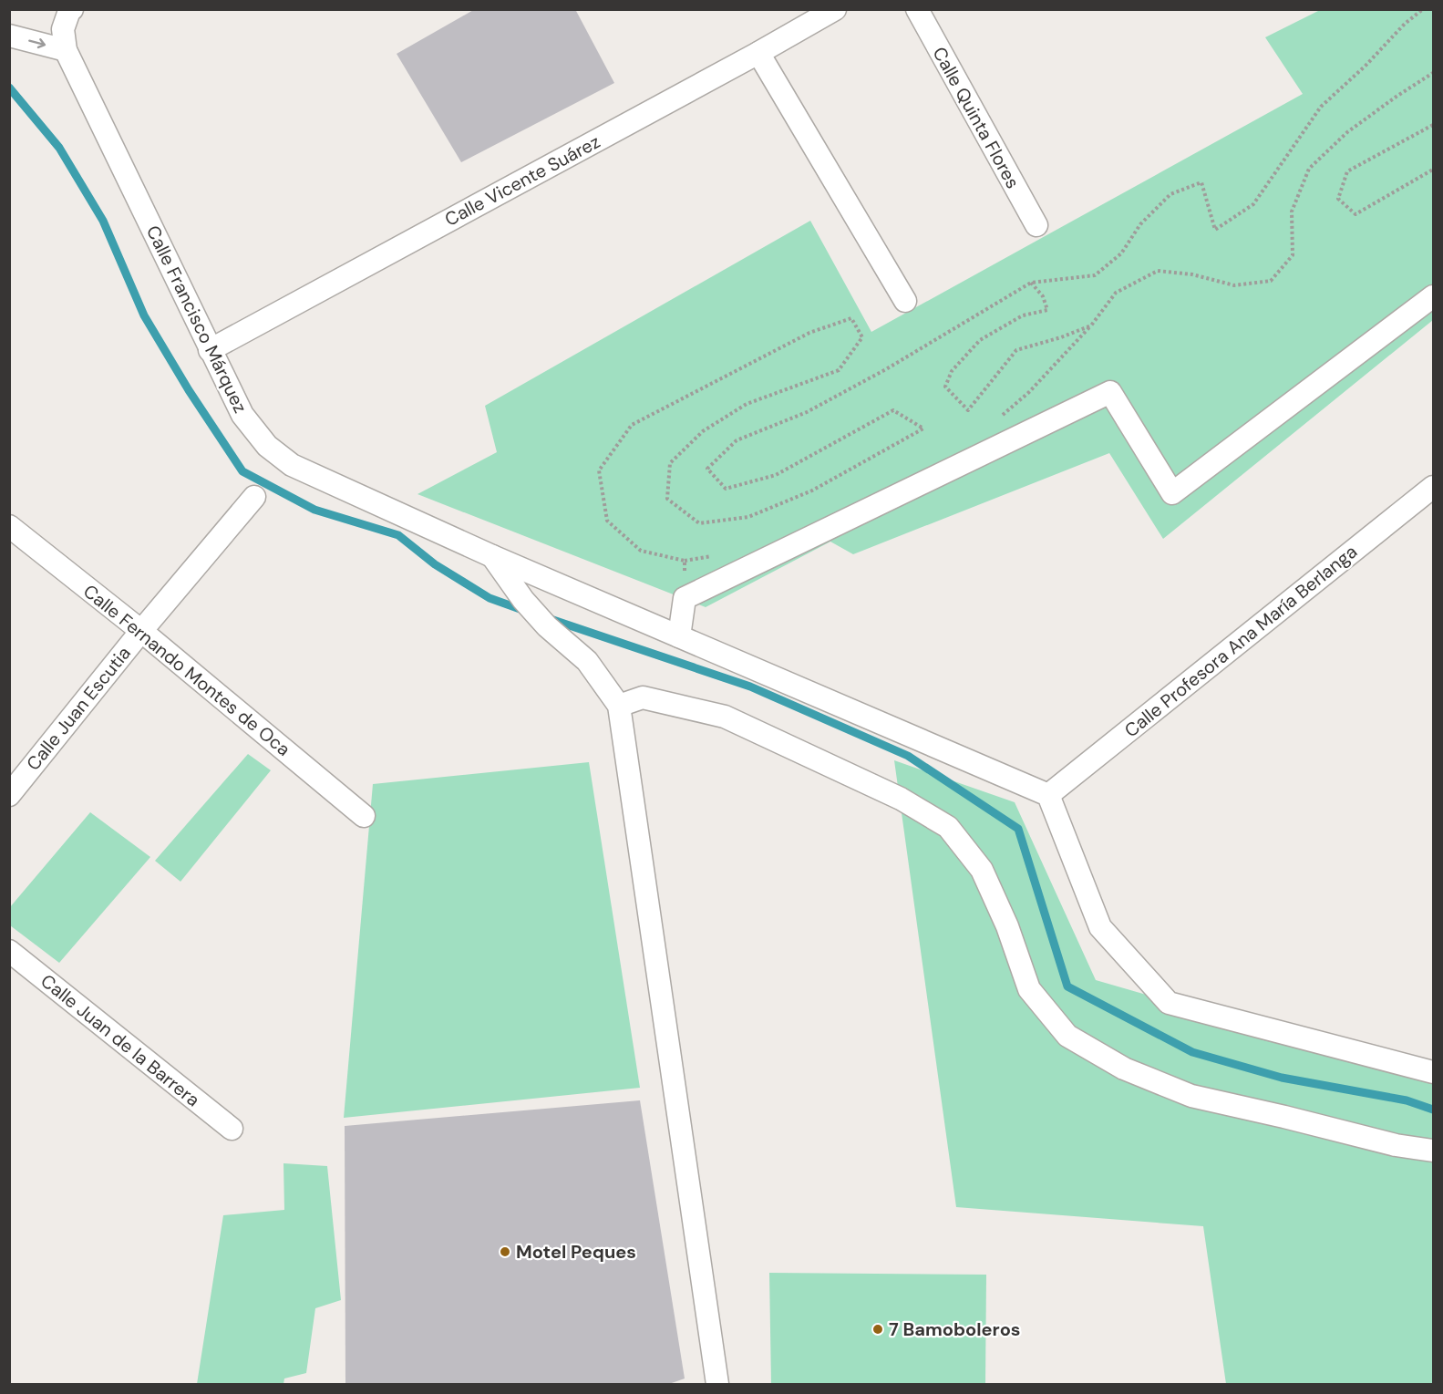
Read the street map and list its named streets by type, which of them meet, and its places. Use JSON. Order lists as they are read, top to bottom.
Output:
{
  "streets": {
    "street": [
      "Calle Quinta Flores",
      "Calle Vicente Suárez",
      "Calle Francisco Márquez",
      "Calle Profesora Ana María Berlanga",
      "Calle Fernando Montes de Oca",
      "Calle Juan Escutia",
      "Calle Juan de la Barrera"
    ]
  },
  "crossings": [
    ["Calle Vicente Suárez", "Calle Francisco Márquez"],
    ["Calle Francisco Márquez", "Calle Profesora Ana María Berlanga"],
    ["Calle Fernando Montes de Oca", "Calle Juan Escutia"]
  ],
  "places": ["Motel Peques", "7 Bamoboleros"]
}
